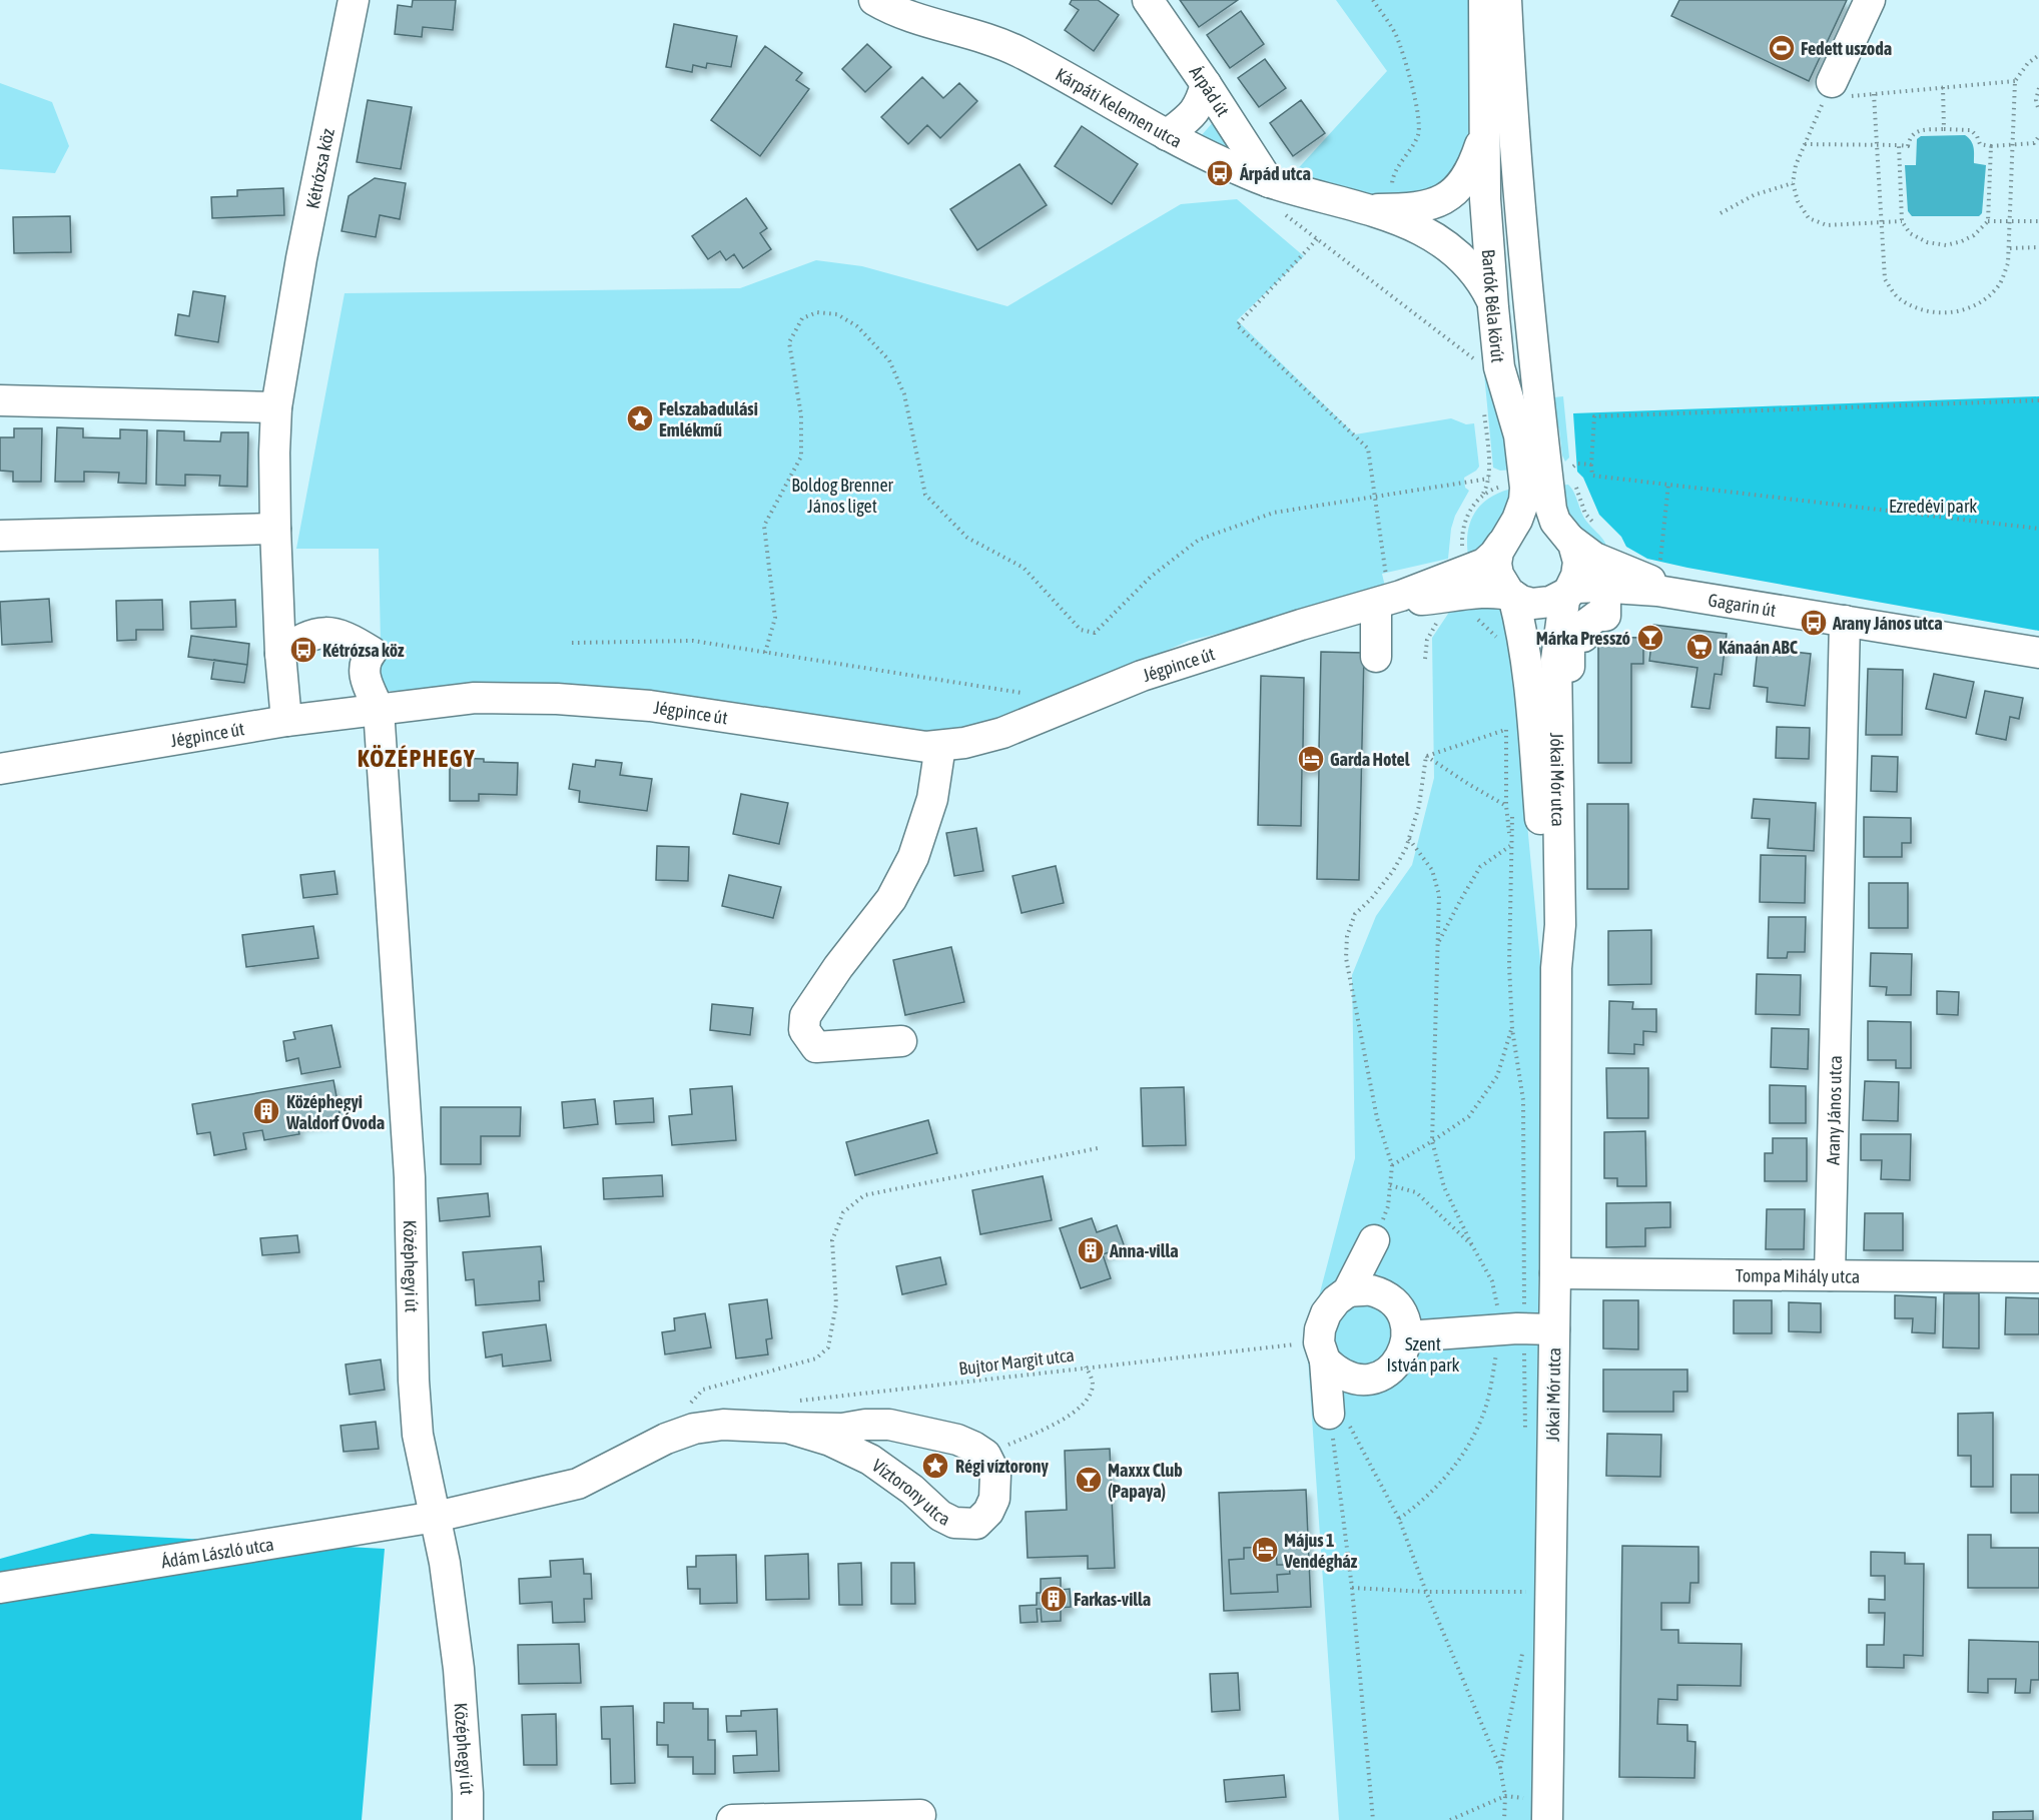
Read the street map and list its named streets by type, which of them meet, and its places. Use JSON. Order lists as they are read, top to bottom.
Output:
{
  "streets": {
    "street": [
      "Árpád út",
      "Kárpáti Kelemen utca",
      "Kétrózsa köz",
      "Bartók Béla körút",
      "Gagarin út",
      "Jégpince út",
      "Jókai Mór utca",
      "Arany János utca",
      "Középhegyi út",
      "Tompa Mihály utca",
      "Víztorony utca",
      "Ádám László utca"
    ],
    "path": ["Bujtor Margit utca"]
  },
  "crossings": [
    ["Árpád út", "Kárpáti Kelemen utca"],
    ["Kárpáti Kelemen utca", "Bartók Béla körút"],
    ["Kétrózsa köz", "Jégpince út"],
    ["Kétrózsa köz", "Középhegyi út"],
    ["Bartók Béla körút", "Gagarin út"],
    ["Bartók Béla körút", "Jégpince út"],
    ["Bartók Béla körút", "Jókai Mór utca"],
    ["Gagarin út", "Jégpince út"],
    ["Gagarin út", "Jókai Mór utca"],
    ["Gagarin út", "Arany János utca"],
    ["Jégpince út", "Jókai Mór utca"],
    ["Jégpince út", "Középhegyi út"],
    ["Jókai Mór utca", "Tompa Mihály utca"],
    ["Arany János utca", "Tompa Mihály utca"],
    ["Középhegyi út", "Víztorony utca"],
    ["Középhegyi út", "Ádám László utca"],
    ["Bujtor Margit utca", "Víztorony utca"],
    ["Víztorony utca", "Ádám László utca"]
  ],
  "districts": ["KÖZÉPHEGY"],
  "parks": ["Boldog Brenner János liget", "Ezredévi park", "Szent István park"],
  "places": {
    "sports": ["Fedett uszoda"],
    "bus stop": ["Árpád utca", "Arany János utca", "Kétrózsa köz"],
    "place": ["Felszabadulási Emlékmű", "Régi víztorony"],
    "bar": ["Márka Presszó", "Maxxx Club (Papaya)"],
    "supermarket": ["Kánaán ABC"],
    "hotel": ["Garda Hotel", "Május 1 Vendégház"],
    "building": ["Középhegyi Waldorf Óvoda", "Anna-villa", "Farkas-villa"]
  }
}
